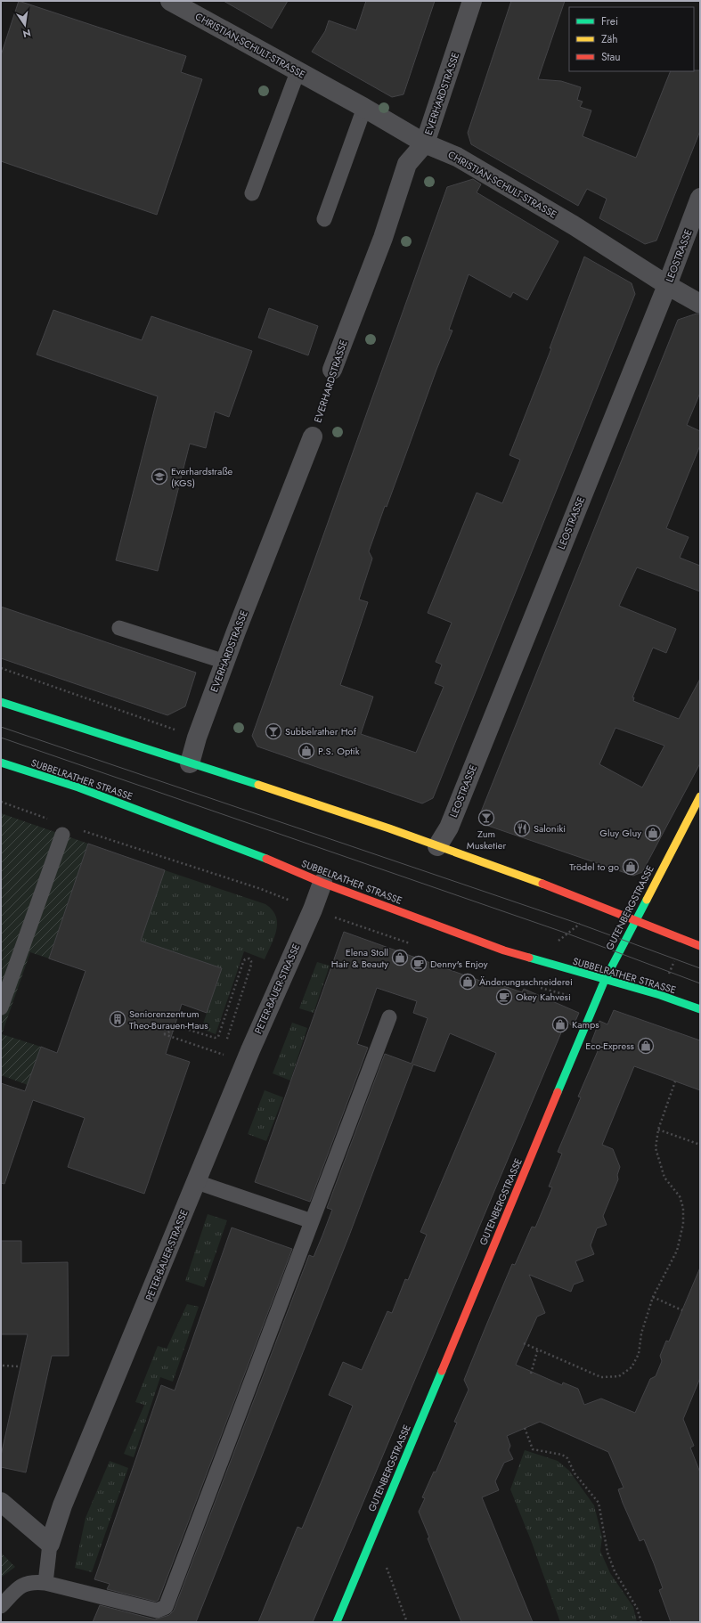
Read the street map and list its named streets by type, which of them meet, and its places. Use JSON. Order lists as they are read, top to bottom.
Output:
{
  "streets": {
    "main road": ["SUBBELRATHER STRASSE", "GUTENBERGSTRASSE"],
    "street": [
      "CHRISTIAN-SCHULT-STRASSE",
      "EVERHARDSTRASSE",
      "LEOSTRASSE",
      "PETER-BAUER-STRASSE"
    ]
  },
  "crossings": [
    ["CHRISTIAN-SCHULT-STRASSE", "EVERHARDSTRASSE"],
    ["CHRISTIAN-SCHULT-STRASSE", "LEOSTRASSE"],
    ["SUBBELRATHER STRASSE", "GUTENBERGSTRASSE"],
    ["SUBBELRATHER STRASSE", "PETER-BAUER-STRASSE"]
  ],
  "places": {
    "school or university": ["Everhardstraße (KGS)"],
    "bar": ["Subbelrather Hof", "Zum Musketier"],
    "shop": [
      "P.S. Optik",
      "Gluy Gluy",
      "Trödel to go",
      "Elena Stoll Hair & Beauty",
      "Änderungsschneiderei",
      "Kamps",
      "Eco-Express"
    ],
    "restaurant": ["Saloniki"],
    "cafe": ["Denny's Enjoy", "Okey Kahvesi"],
    "building": ["Seniorenzentrum Theo-Burauen-Haus"]
  },
  "legend": ["Frei", "Zäh", "Stau"],
  "north": "bottom"
}
